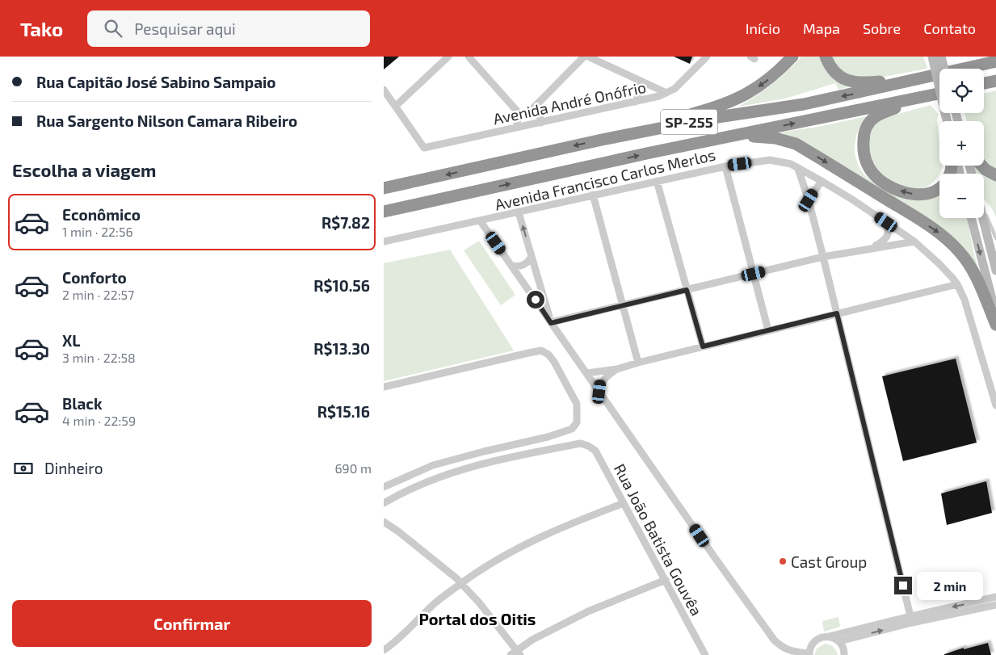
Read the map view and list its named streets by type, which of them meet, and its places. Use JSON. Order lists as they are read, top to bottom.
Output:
{
  "streets": {
    "highway": ["SP-255"],
    "street": ["Avenida André Onófrio", "Avenida Francisco Carlos Merlos", "Rua João Batista Gouvêa"]
  },
  "districts": ["Portal dos Oitis"],
  "places": ["Cast Group"],
  "page": {
    "header": "Tako",
    "search": "Pesquisar aqui",
    "nav": [
      "Início",
      "Mapa",
      "Sobre",
      "Contato"
    ],
    "banner": ["Rua Capitão José Sabino Sampaio", "Rua Sargento Nilson Camara Ribeiro"],
    "map_buttons": ["+", "−"],
    "heading": "Escolha a viagem",
    "list": [
      {
        "name": "Econômico",
        "note": "1 min · 22:56",
        "value": "R$7.82"
      },
      {
        "name": "Conforto",
        "note": "2 min · 22:57",
        "value": "R$10.56"
      },
      {
        "name": "XL",
        "note": "3 min · 22:58",
        "value": "R$13.30"
      },
      {
        "name": "Black",
        "note": "4 min · 22:59",
        "value": "R$15.16"
      }
    ],
    "pay": ["Dinheiro", "690 m"],
    "bubble": "2 min",
    "buttons": "Confirmar"
  }
}
